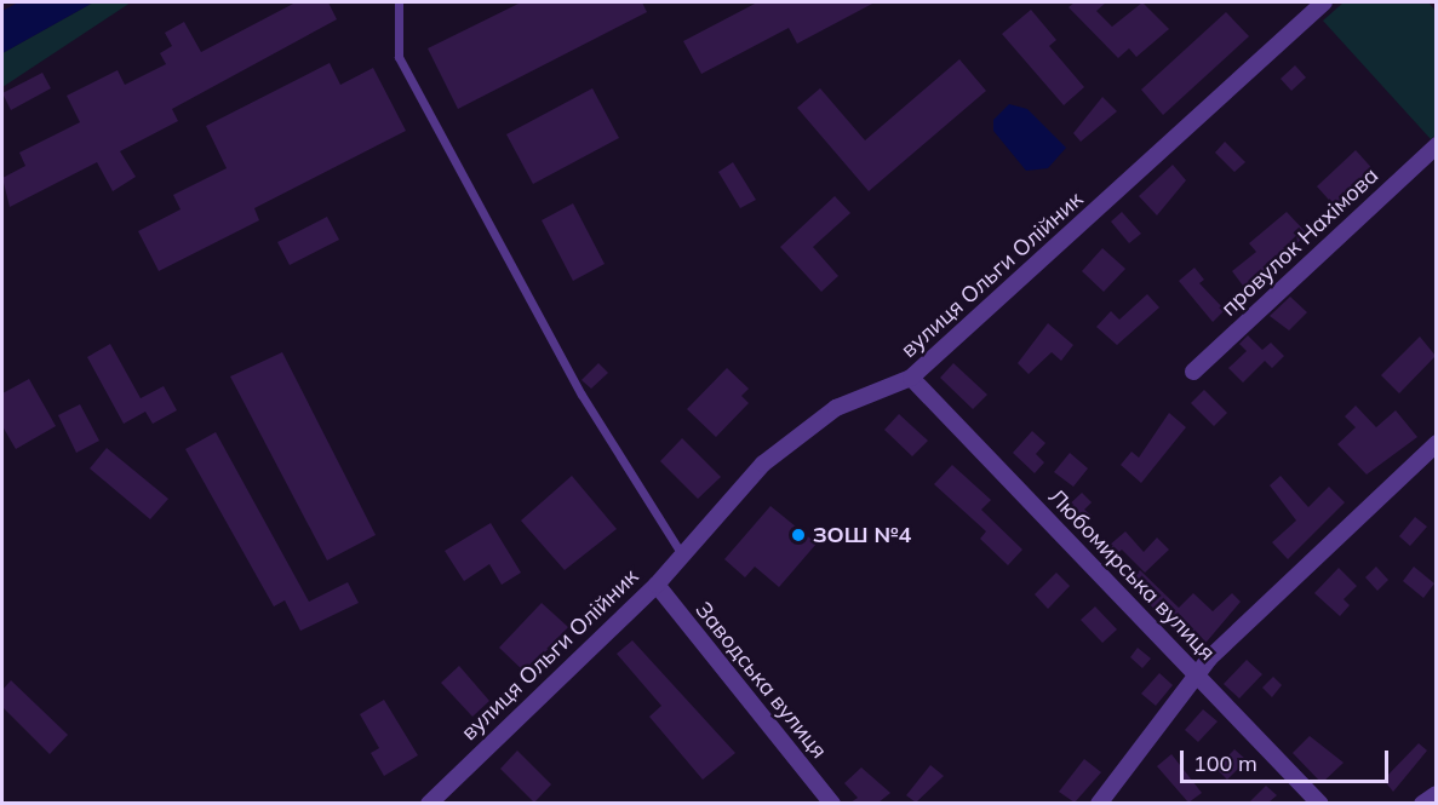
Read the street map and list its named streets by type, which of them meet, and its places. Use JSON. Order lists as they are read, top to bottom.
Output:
{
  "streets": {
    "street": [
      "провулок Нахімова",
      "вулиця Ольги Олійник",
      "Любомирська вулиця",
      "Заводська вулиця"
    ]
  },
  "crossings": [
    ["вулиця Ольги Олійник", "Любомирська вулиця"],
    ["вулиця Ольги Олійник", "Заводська вулиця"]
  ],
  "places": ["ЗОШ №4"],
  "scale_bar": "100 m"
}
